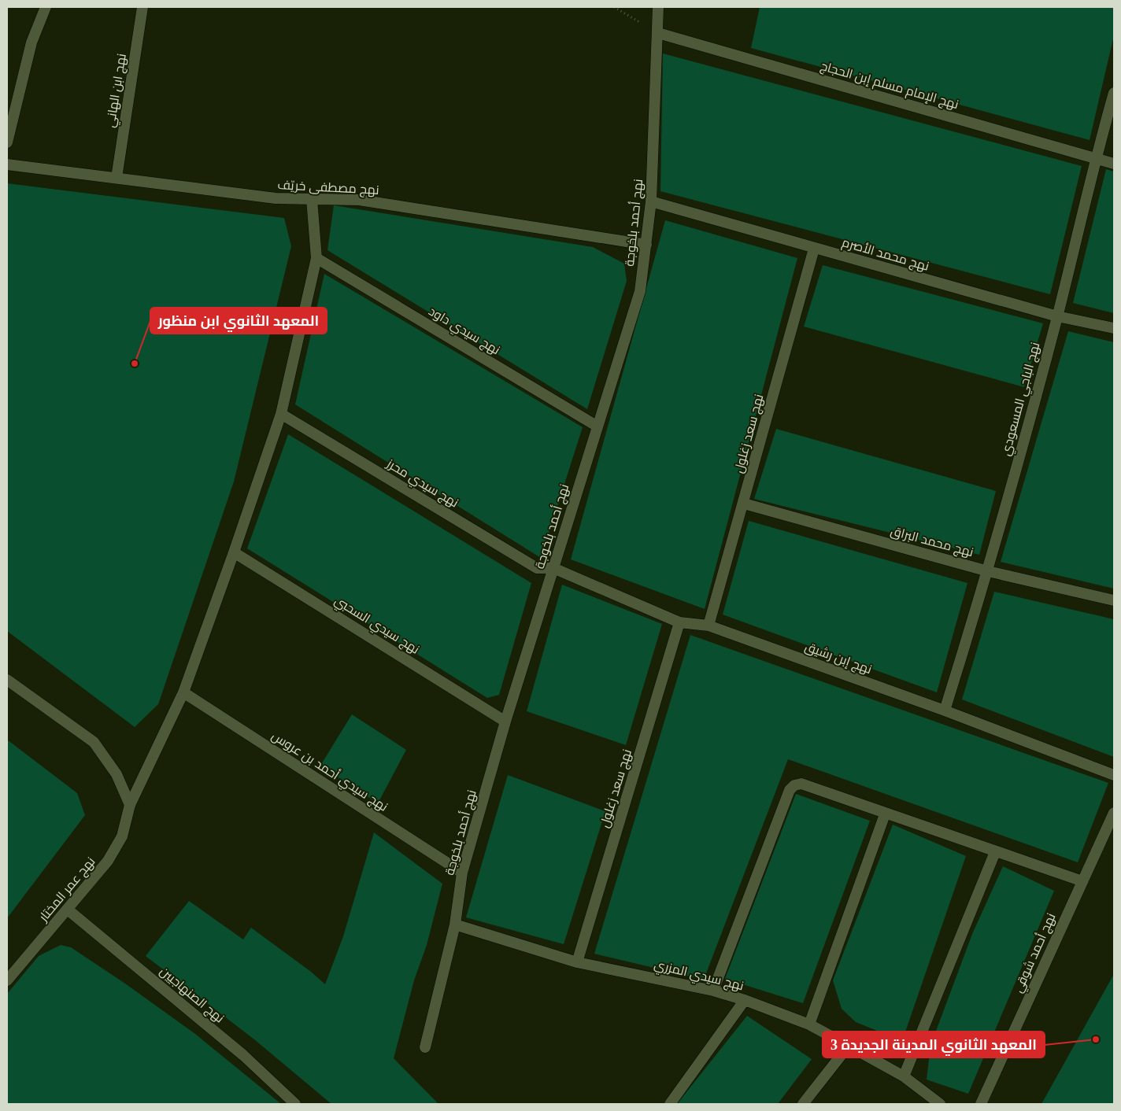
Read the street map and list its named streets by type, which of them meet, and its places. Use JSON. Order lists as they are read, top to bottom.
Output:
{
  "streets": {
    "street": [
      "نهج اﻹمام مسلم إبن الحجاج",
      "نهج ابن الهاني",
      "نهج مصطفى خريّف",
      "نهج أحمد بلخوجة",
      "نهج محمد الأصرم",
      "نهج سيدي داود",
      "نهج الباجي المسعودي",
      "نهج سعد زغلول",
      "نهج سيدي محرز",
      "نهج محمد البراق",
      "نهج سيدي السحبي",
      "نهج إبن رشيق",
      "نهج سيدي أحمد بن عروس",
      "نهج عمر المختار",
      "نهج أحمد شوقي",
      "نهج سيدي المزري",
      "نهج الصنهاجيين"
    ]
  },
  "crossings": [
    ["نهج اﻹمام مسلم إبن الحجاج", "نهج أحمد بلخوجة"],
    ["نهج اﻹمام مسلم إبن الحجاج", "نهج الباجي المسعودي"],
    ["نهج ابن الهاني", "نهج مصطفى خريّف"],
    ["نهج مصطفى خريّف", "نهج أحمد بلخوجة"],
    ["نهج مصطفى خريّف", "نهج عمر المختار"],
    ["نهج أحمد بلخوجة", "نهج محمد الأصرم"],
    ["نهج أحمد بلخوجة", "نهج سيدي داود"],
    ["نهج أحمد بلخوجة", "نهج سيدي محرز"],
    ["نهج أحمد بلخوجة", "نهج سيدي السحبي"],
    ["نهج أحمد بلخوجة", "نهج إبن رشيق"],
    ["نهج أحمد بلخوجة", "نهج سيدي أحمد بن عروس"],
    ["نهج أحمد بلخوجة", "نهج سيدي المزري"],
    ["نهج محمد الأصرم", "نهج الباجي المسعودي"],
    ["نهج محمد الأصرم", "نهج سعد زغلول"],
    ["نهج سيدي داود", "نهج عمر المختار"],
    ["نهج الباجي المسعودي", "نهج محمد البراق"],
    ["نهج الباجي المسعودي", "نهج إبن رشيق"],
    ["نهج سعد زغلول", "نهج محمد البراق"],
    ["نهج سعد زغلول", "نهج إبن رشيق"],
    ["نهج سعد زغلول", "نهج سيدي المزري"],
    ["نهج سيدي محرز", "نهج إبن رشيق"],
    ["نهج سيدي محرز", "نهج عمر المختار"],
    ["نهج سيدي السحبي", "نهج عمر المختار"],
    ["نهج سيدي أحمد بن عروس", "نهج عمر المختار"],
    ["نهج عمر المختار", "نهج الصنهاجيين"]
  ],
  "places": ["المعهد الثانوي ابن منظور", "3 المعهد الثانوي المدينة الجديدة"]
}
